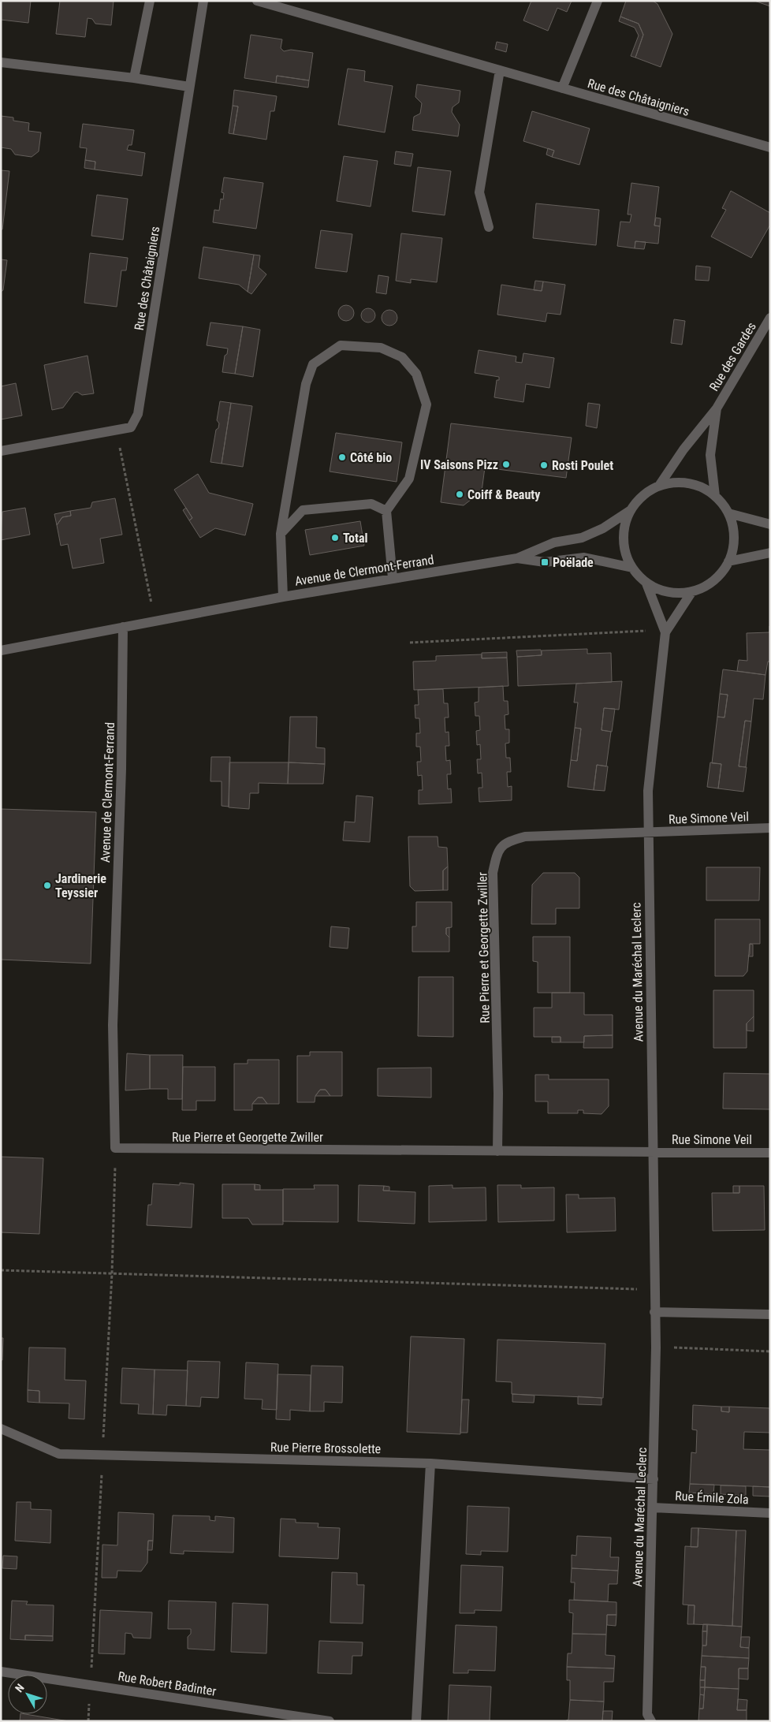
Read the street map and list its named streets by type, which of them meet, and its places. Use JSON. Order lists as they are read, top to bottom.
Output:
{
  "streets": {
    "street": [
      "Rue des Châtaigniers",
      "Rue des Gardes",
      "Avenue de Clermont-Ferrand",
      "Rue Simone Veil",
      "Rue Pierre et Georgette Zwiller",
      "Avenue du Maréchal Leclerc",
      "Rue Pierre Brossolette",
      "Rue Émile Zola",
      "Rue Robert Badinter"
    ]
  },
  "crossings": [
    ["Rue des Gardes", "Avenue de Clermont-Ferrand"],
    ["Rue des Gardes", "Avenue du Maréchal Leclerc"],
    ["Avenue de Clermont-Ferrand", "Rue Pierre et Georgette Zwiller"],
    ["Avenue de Clermont-Ferrand", "Avenue du Maréchal Leclerc"],
    ["Rue Simone Veil", "Rue Pierre et Georgette Zwiller"],
    ["Rue Simone Veil", "Avenue du Maréchal Leclerc"],
    ["Rue Pierre et Georgette Zwiller", "Avenue du Maréchal Leclerc"],
    ["Avenue du Maréchal Leclerc", "Rue Pierre Brossolette"],
    ["Avenue du Maréchal Leclerc", "Rue Émile Zola"]
  ],
  "places": {
    "other": [
      "Côté bio",
      "IV Saisons Pizz",
      "Rosti Poulet",
      "Coiff & Beauty",
      "Total",
      "Jardinerie Teyssier"
    ],
    "transit": ["Poëlade"]
  },
  "north": "top left"
}
